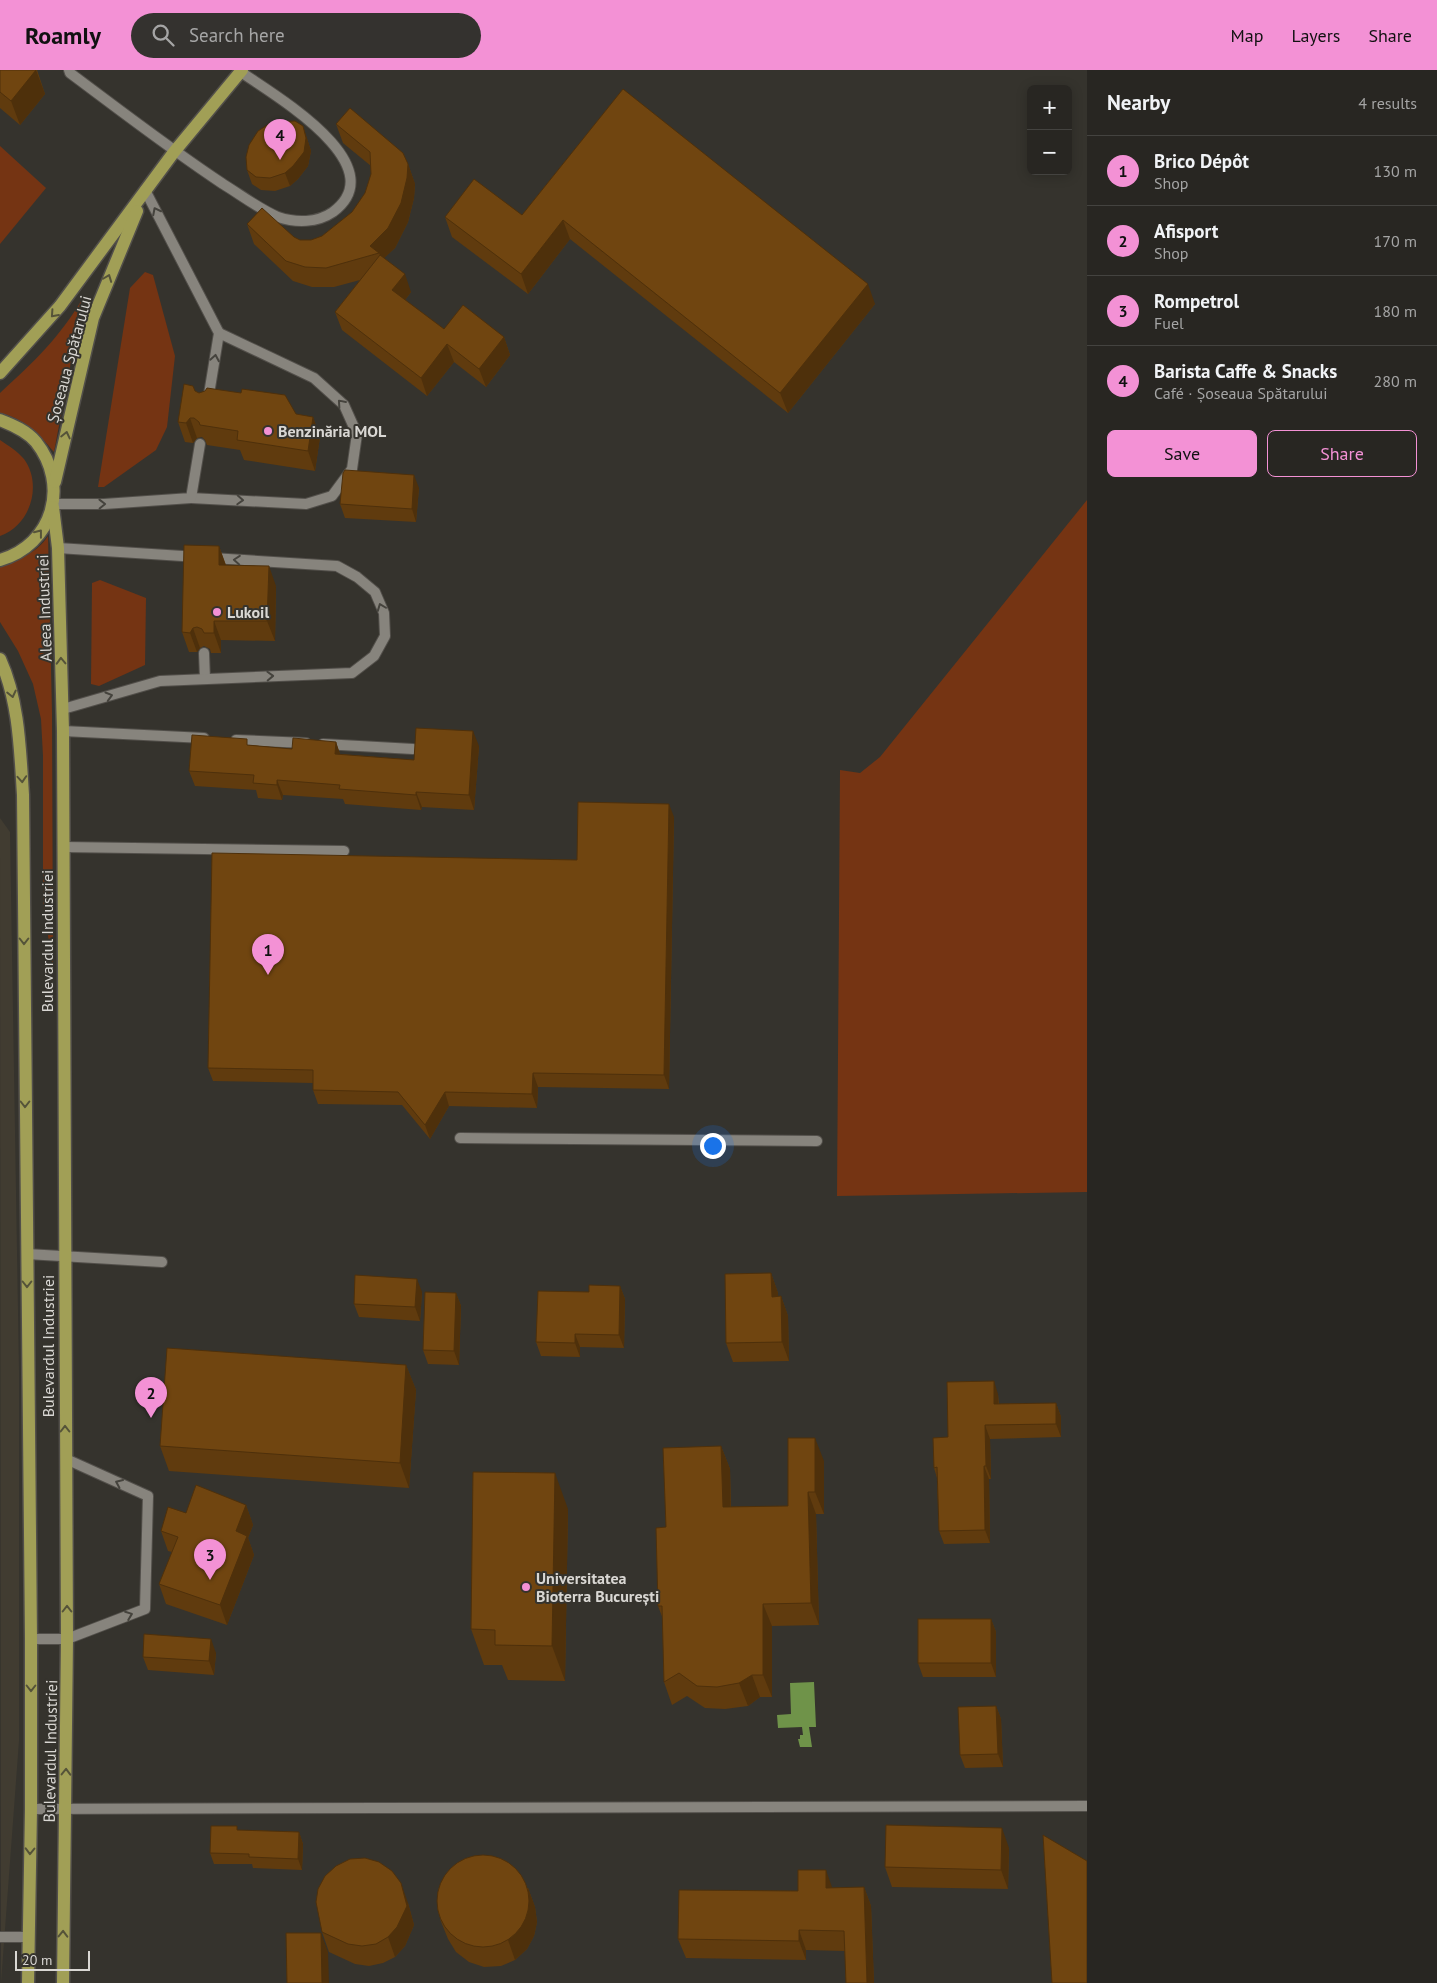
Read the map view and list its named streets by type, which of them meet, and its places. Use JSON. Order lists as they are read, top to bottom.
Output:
{
  "streets": {
    "main road": ["Șoseaua Spătarului", "Aleea Industriei", "Bulevardul Industriei"]
  },
  "crossings": [
    ["Șoseaua Spătarului", "Aleea Industriei"],
    ["Aleea Industriei", "Bulevardul Industriei"]
  ],
  "one_way": ["Aleea Industriei"],
  "places": ["Benzinăria MOL", "Lukoil", "Universitatea Bioterra București"],
  "scale_bar": "20 m",
  "page": {
    "header": "Roamly",
    "search": "Search here",
    "nav": ["Map", "Layers", "Share"],
    "heading": ["Nearby", "4 results"],
    "map_buttons": ["+", "−"],
    "pins": [
      "4",
      "1",
      "2",
      "3"
    ],
    "list": [
      {
        "mark": "1",
        "name": "Brico Dépôt",
        "note": "Shop",
        "value": "130 m"
      },
      {
        "mark": "2",
        "name": "Afisport",
        "note": "Shop",
        "value": "170 m"
      },
      {
        "mark": "3",
        "name": "Rompetrol",
        "note": "Fuel",
        "value": "180 m"
      },
      {
        "mark": "4",
        "name": "Barista Caffe & Snacks",
        "note": "Café · Șoseaua Spătarului",
        "value": "280 m"
      }
    ],
    "buttons": ["Save", "Share"],
    "scale": "20 m"
  }
}
